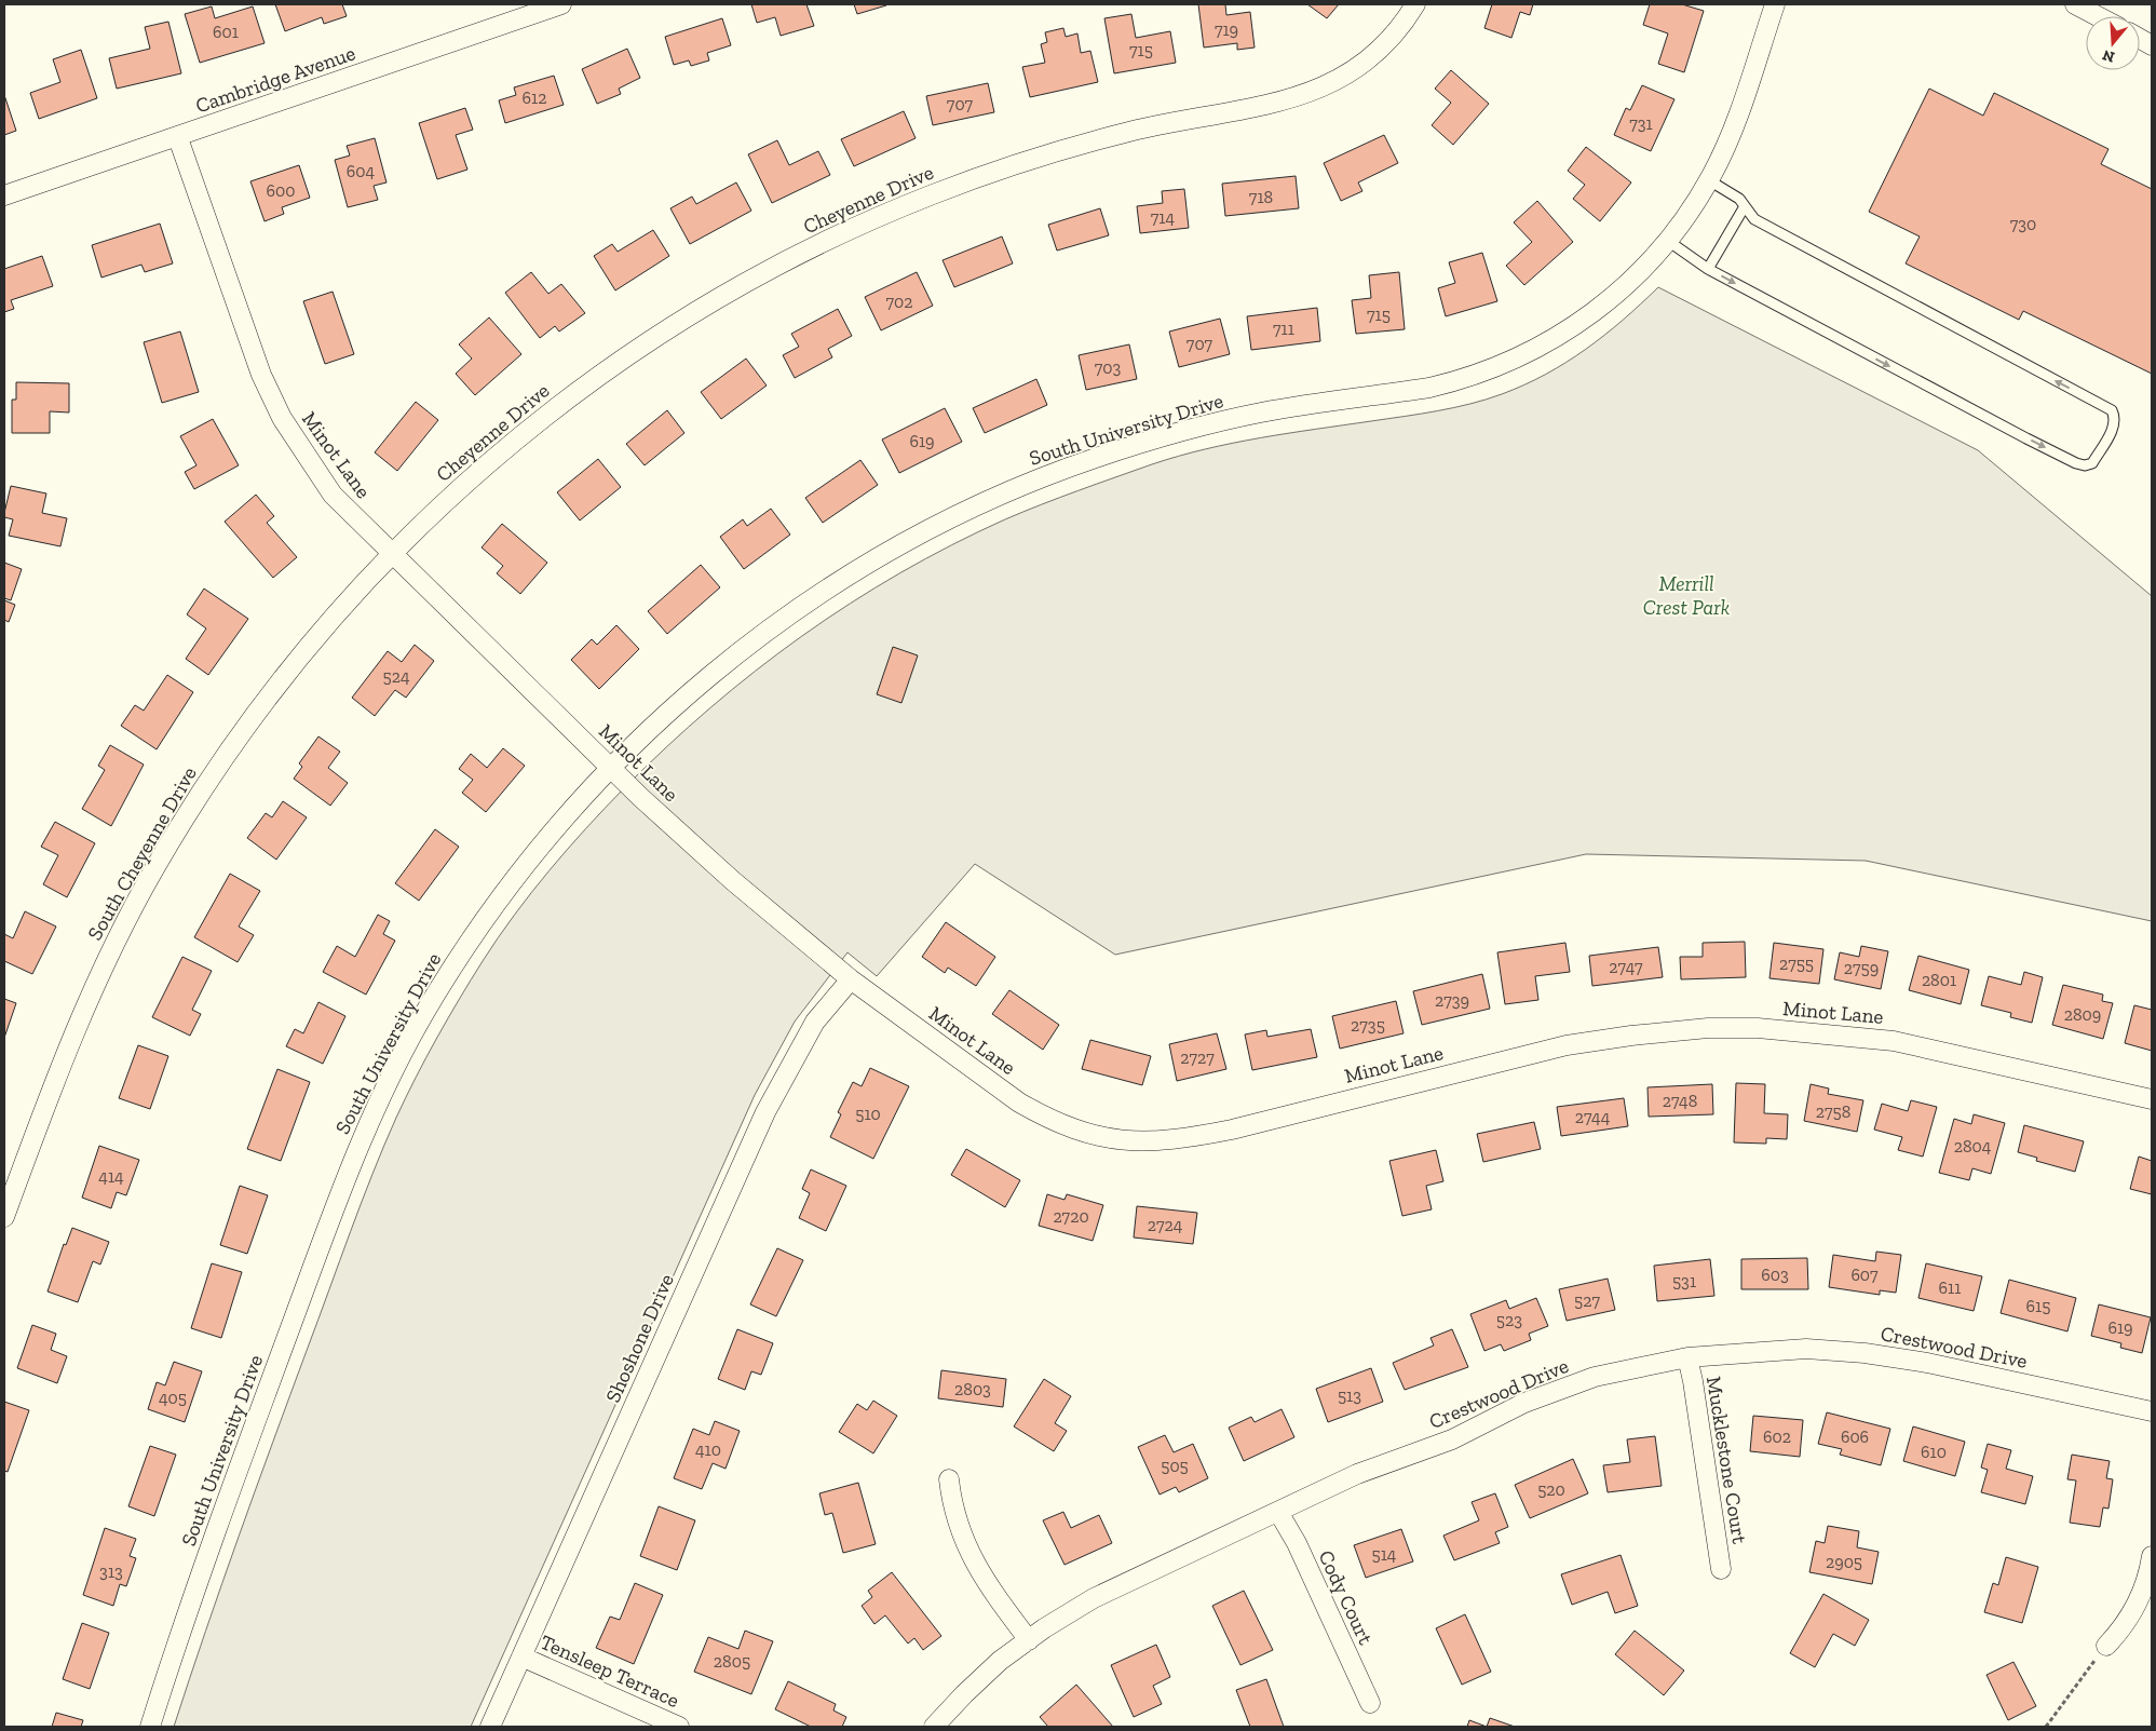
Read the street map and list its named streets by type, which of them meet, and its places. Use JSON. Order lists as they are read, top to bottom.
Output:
{
  "streets": {
    "street": [
      "Cambridge Avenue",
      "Cheyenne Drive",
      "South University Drive",
      "Minot Lane",
      "South Cheyenne Drive",
      "Shoshone Drive",
      "Crestwood Drive",
      "Mucklestone Court",
      "Cody Court",
      "Tensleep Terrace"
    ]
  },
  "crossings": [
    ["Cambridge Avenue", "Minot Lane"],
    ["Cheyenne Drive", "Minot Lane"],
    ["Cheyenne Drive", "South Cheyenne Drive"],
    ["South University Drive", "Minot Lane"],
    ["Minot Lane", "South Cheyenne Drive"],
    ["Minot Lane", "Shoshone Drive"],
    ["Shoshone Drive", "Tensleep Terrace"],
    ["Crestwood Drive", "Mucklestone Court"],
    ["Crestwood Drive", "Cody Court"]
  ],
  "parks": ["Merrill Crest Park"],
  "house_numbers": [
    "719",
    "601",
    "715",
    "612",
    "707",
    "731",
    "604",
    "600",
    "718",
    "714",
    "730",
    "702",
    "715",
    "711",
    "707",
    "703",
    "619",
    "524",
    "2755",
    "2747",
    "2759",
    "2801",
    "2739",
    "2809",
    "2735",
    "2727",
    "2748",
    "2758",
    "510",
    "2744",
    "2804",
    "414",
    "2720",
    "2724",
    "603",
    "607",
    "531",
    "611",
    "527",
    "615",
    "523",
    "619",
    "2803",
    "513",
    "405",
    "602",
    "606",
    "410",
    "610",
    "505",
    "520",
    "514",
    "2905",
    "313",
    "2805"
  ],
  "north": "bottom"
}
